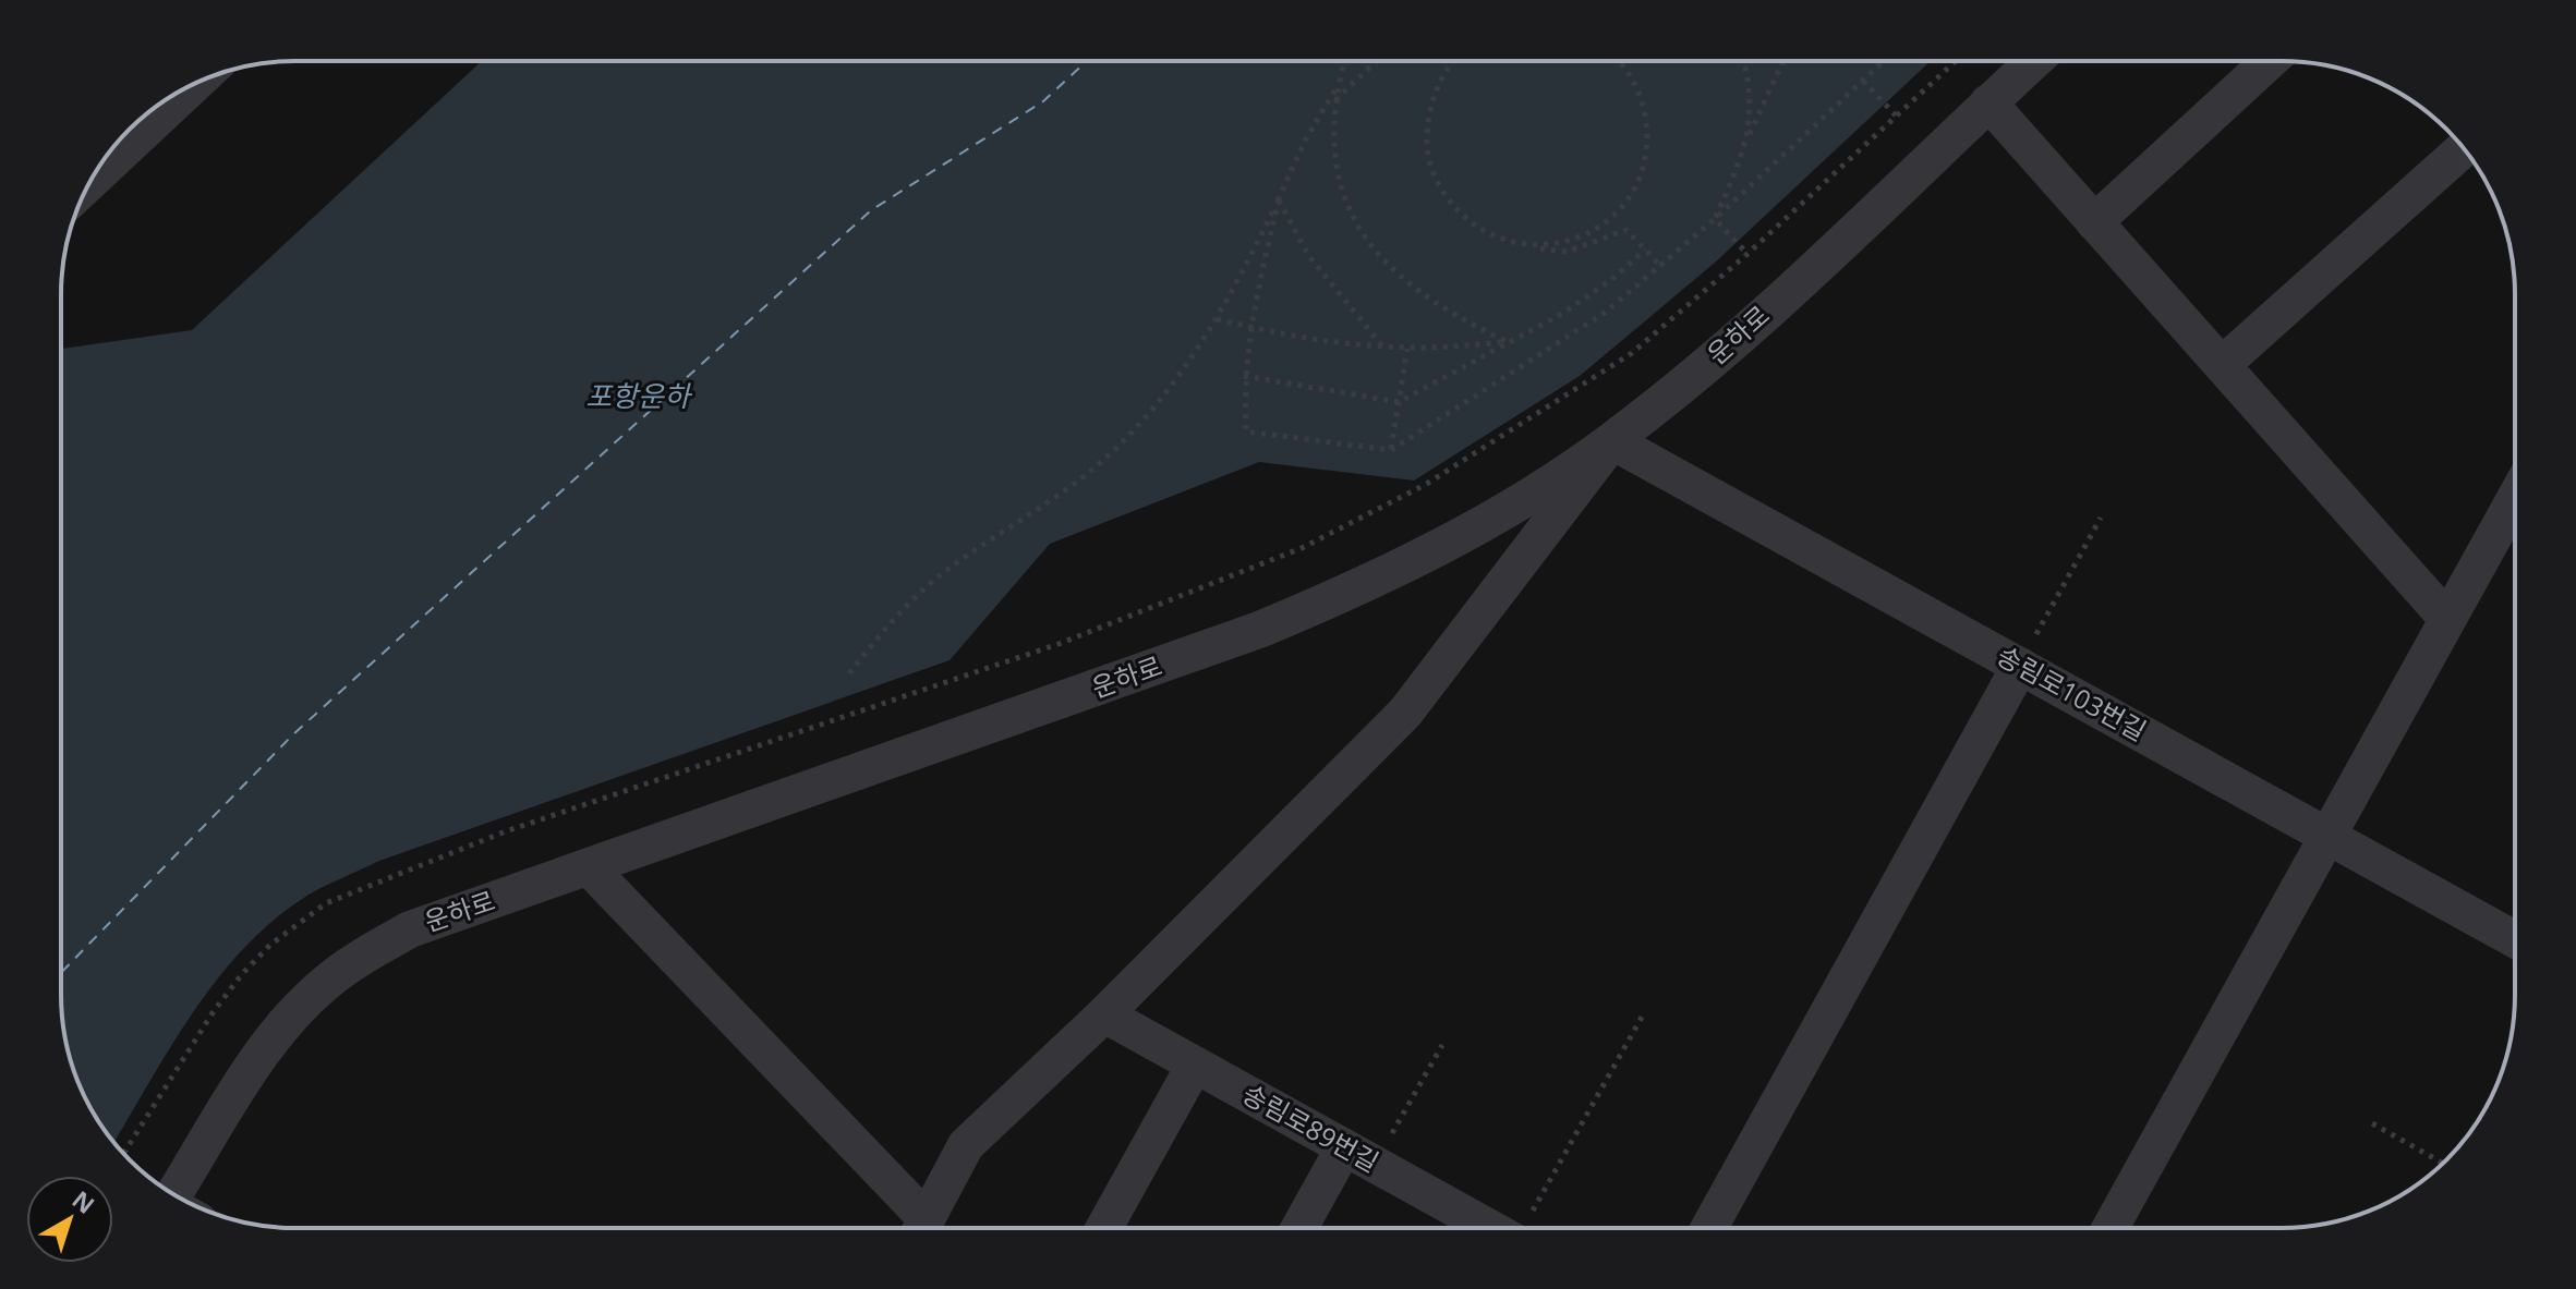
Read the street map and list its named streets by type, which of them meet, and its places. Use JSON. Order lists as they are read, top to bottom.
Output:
{
  "streets": {
    "street": ["운하로", "송림로103번길", "송림로89번길"]
  },
  "crossings": [
    ["운하로", "송림로103번길"]
  ],
  "water": ["포항운하"],
  "north": "top right"
}
